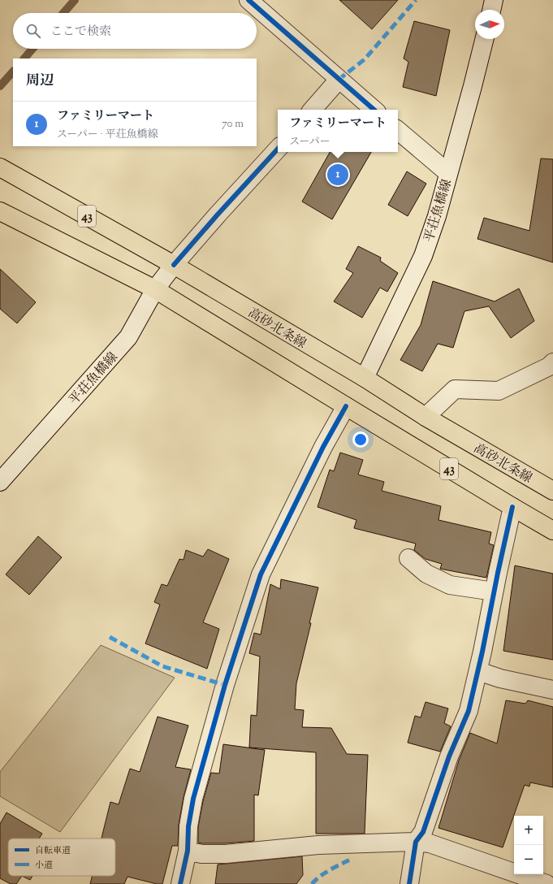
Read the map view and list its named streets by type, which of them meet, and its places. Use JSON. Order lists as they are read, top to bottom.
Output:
{
  "streets": {
    "main road": ["43", "高砂北条線"],
    "street": ["平荘魚橋線"]
  },
  "crossings": [
    ["平荘魚橋線", "43"],
    ["平荘魚橋線", "高砂北条線"]
  ],
  "legend": ["自転車道", "小道"],
  "north": "right",
  "page": {
    "search": "ここで検索",
    "heading": "周辺",
    "list": [
      {
        "mark": "1",
        "name": "ファミリーマート",
        "note": "スーパー · 平荘魚橋線",
        "value": "70 m"
      }
    ],
    "popup": ["ファミリーマート", "スーパー"],
    "pins": "1",
    "map_buttons": ["+", "−"]
  }
}
